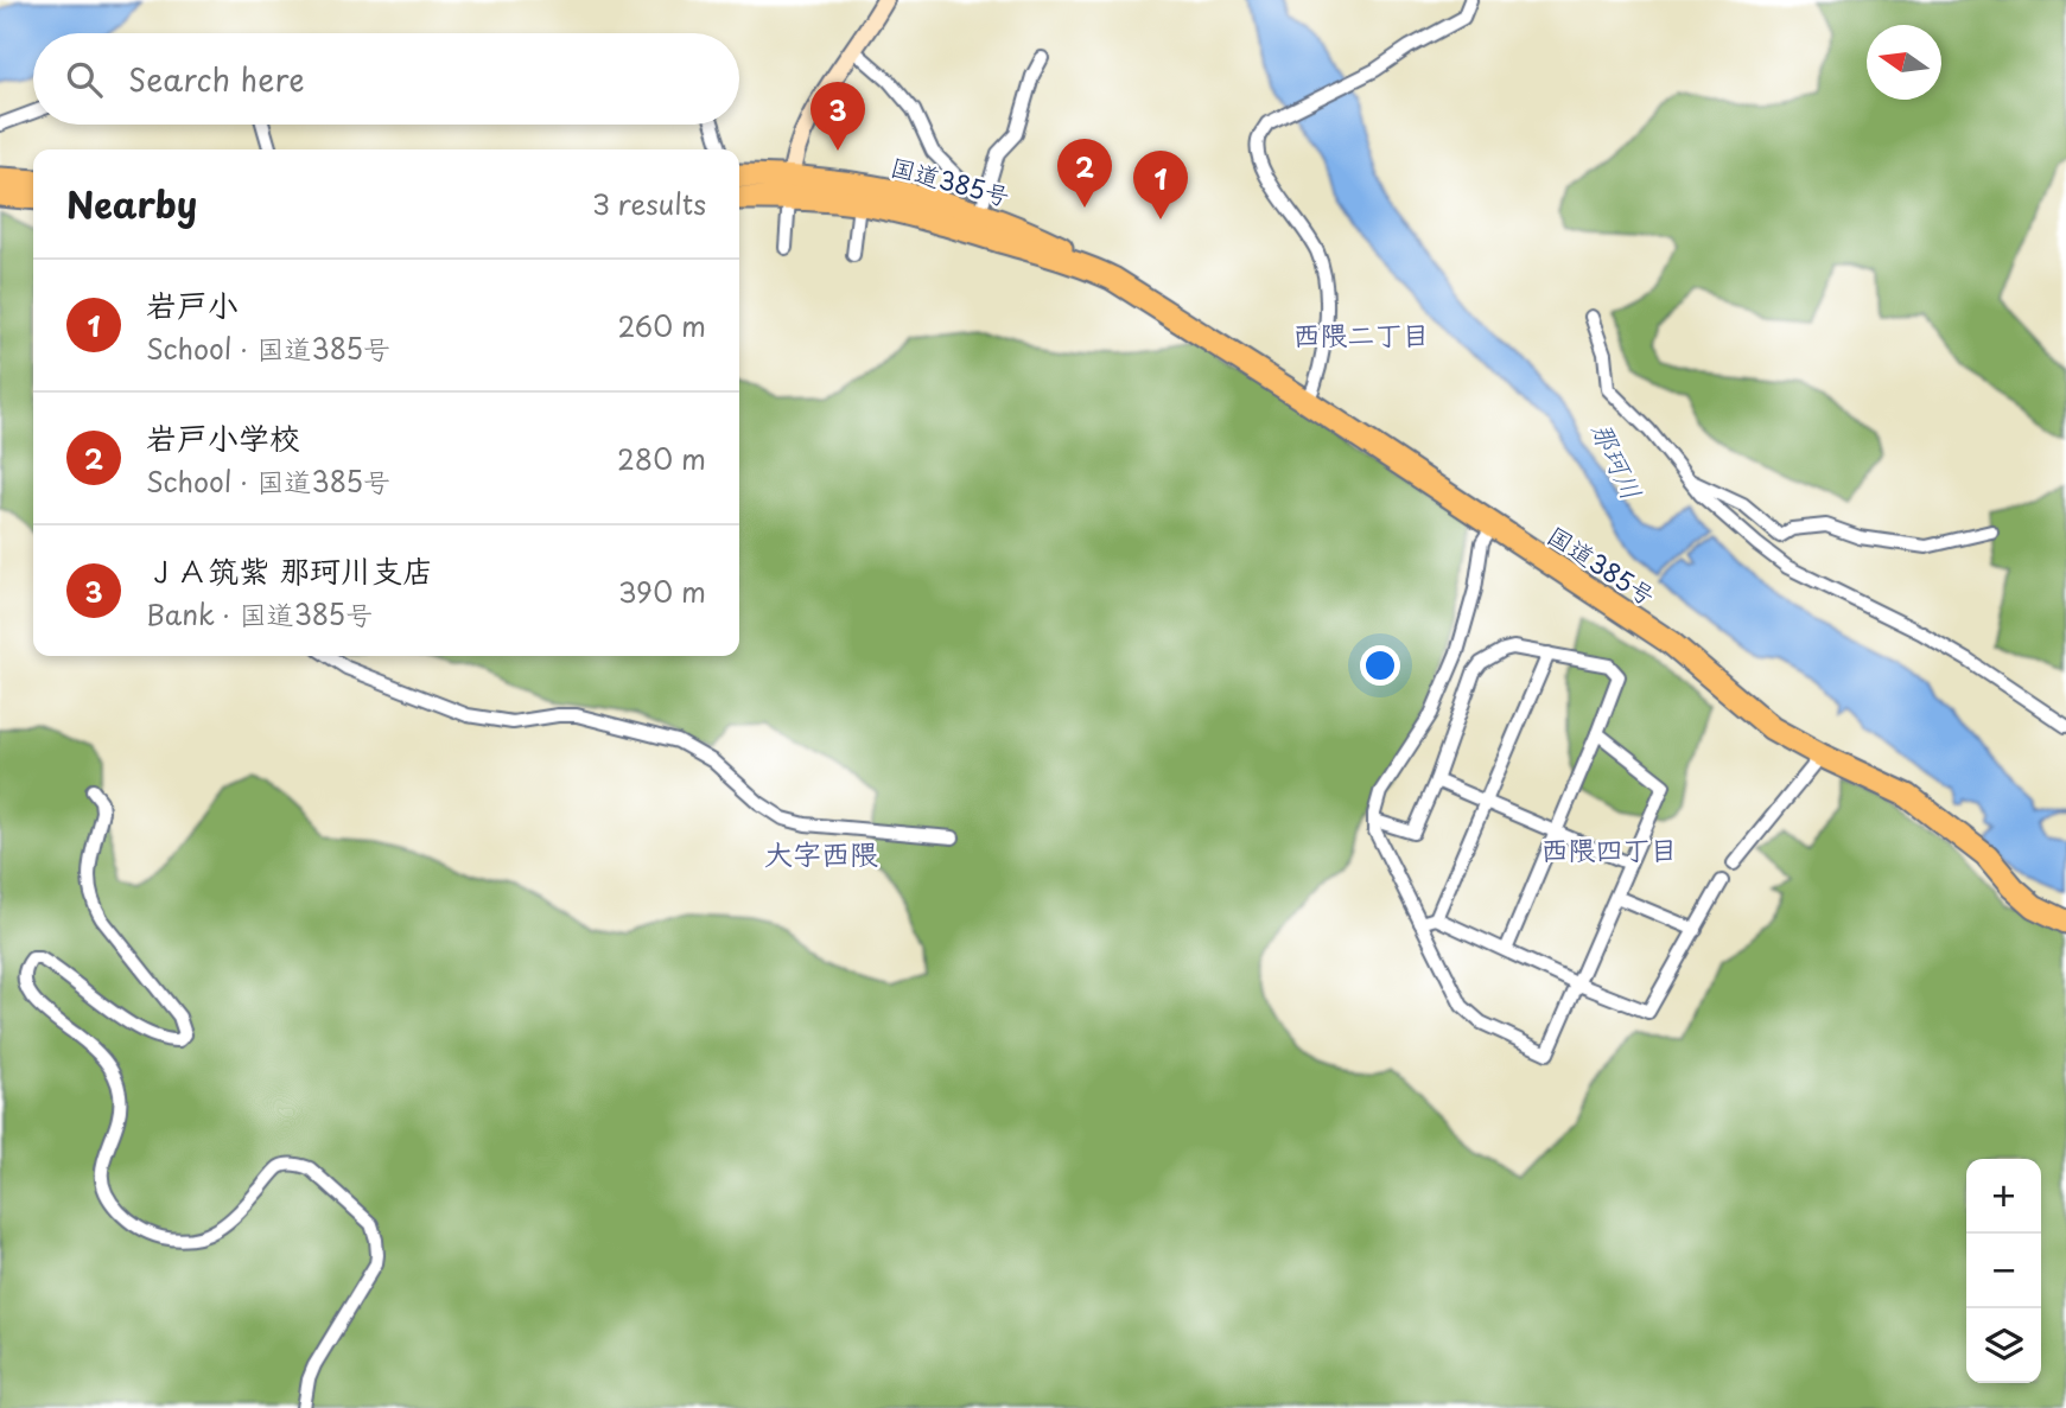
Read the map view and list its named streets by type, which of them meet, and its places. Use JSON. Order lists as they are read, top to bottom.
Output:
{
  "streets": {
    "highway": ["国道385号"]
  },
  "districts": ["西隈二丁目", "西隈四丁目", "大字西隈"],
  "water": ["那珂川"],
  "north": "left",
  "page": {
    "search": "Search here",
    "pins": ["3", "2", "1"],
    "heading": ["Nearby", "3 results"],
    "list": [
      {
        "mark": "1",
        "name": "岩戸小",
        "note": "School · 国道385号",
        "value": "260 m"
      },
      {
        "mark": "2",
        "name": "岩戸小学校",
        "note": "School · 国道385号",
        "value": "280 m"
      },
      {
        "mark": "3",
        "name": "ＪＡ筑紫 那珂川支店",
        "note": "Bank · 国道385号",
        "value": "390 m"
      }
    ],
    "map_buttons": ["+", "−"]
  }
}
